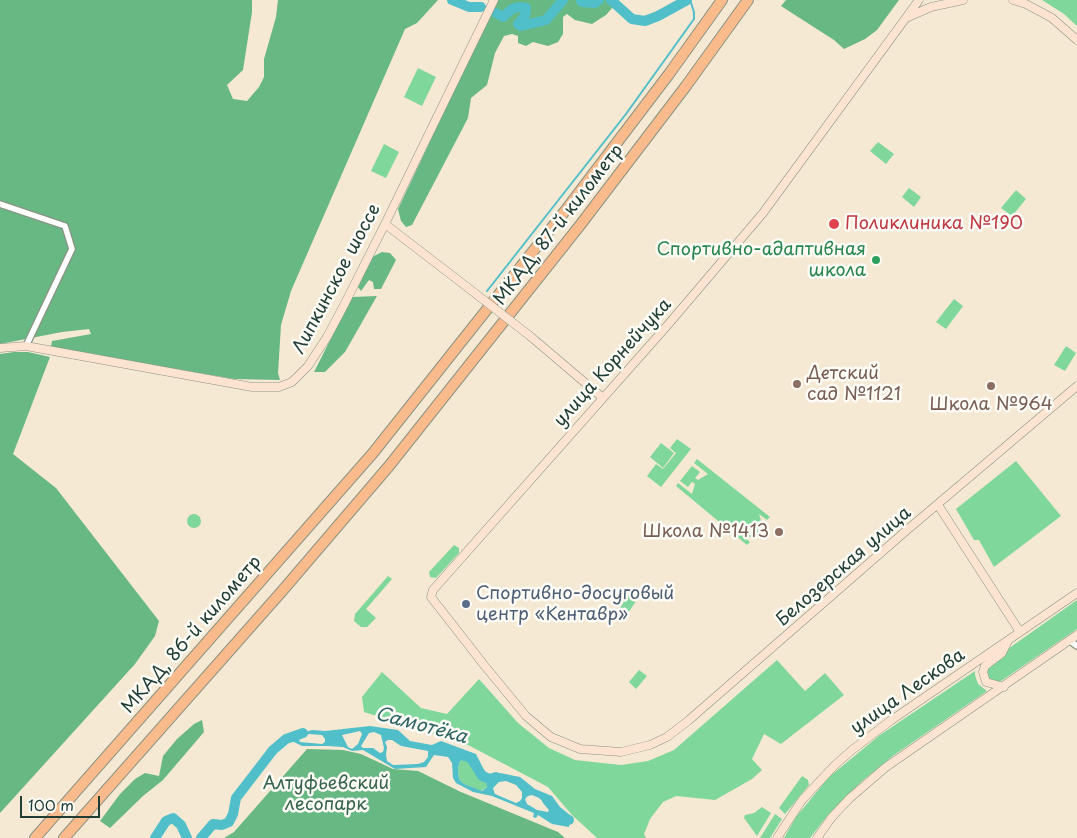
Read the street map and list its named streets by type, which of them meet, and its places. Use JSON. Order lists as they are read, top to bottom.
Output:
{
  "streets": {
    "highway": ["МКАД, 87-й километр", "МКАД, 86-й километр"],
    "street": [
      "Липкинское шоссе",
      "улица Корнейчука",
      "Белозерская улица",
      "улица Лескова"
    ]
  },
  "crossings": [
    ["МКАД, 87-й километр", "МКАД, 86-й километр"],
    ["улица Корнейчука", "Белозерская улица"]
  ],
  "water": ["Самотёка"],
  "parks": ["Алтуфьевский лесопарк"],
  "places": [
    "Поликлиника №190",
    "Спортивно-адаптивная школа",
    "Детский сад №1121",
    "Школа №964",
    "Школа №1413",
    "Спортивно-досуговый центр «Кентавр»"
  ],
  "scale_bar": "100 m"
}
